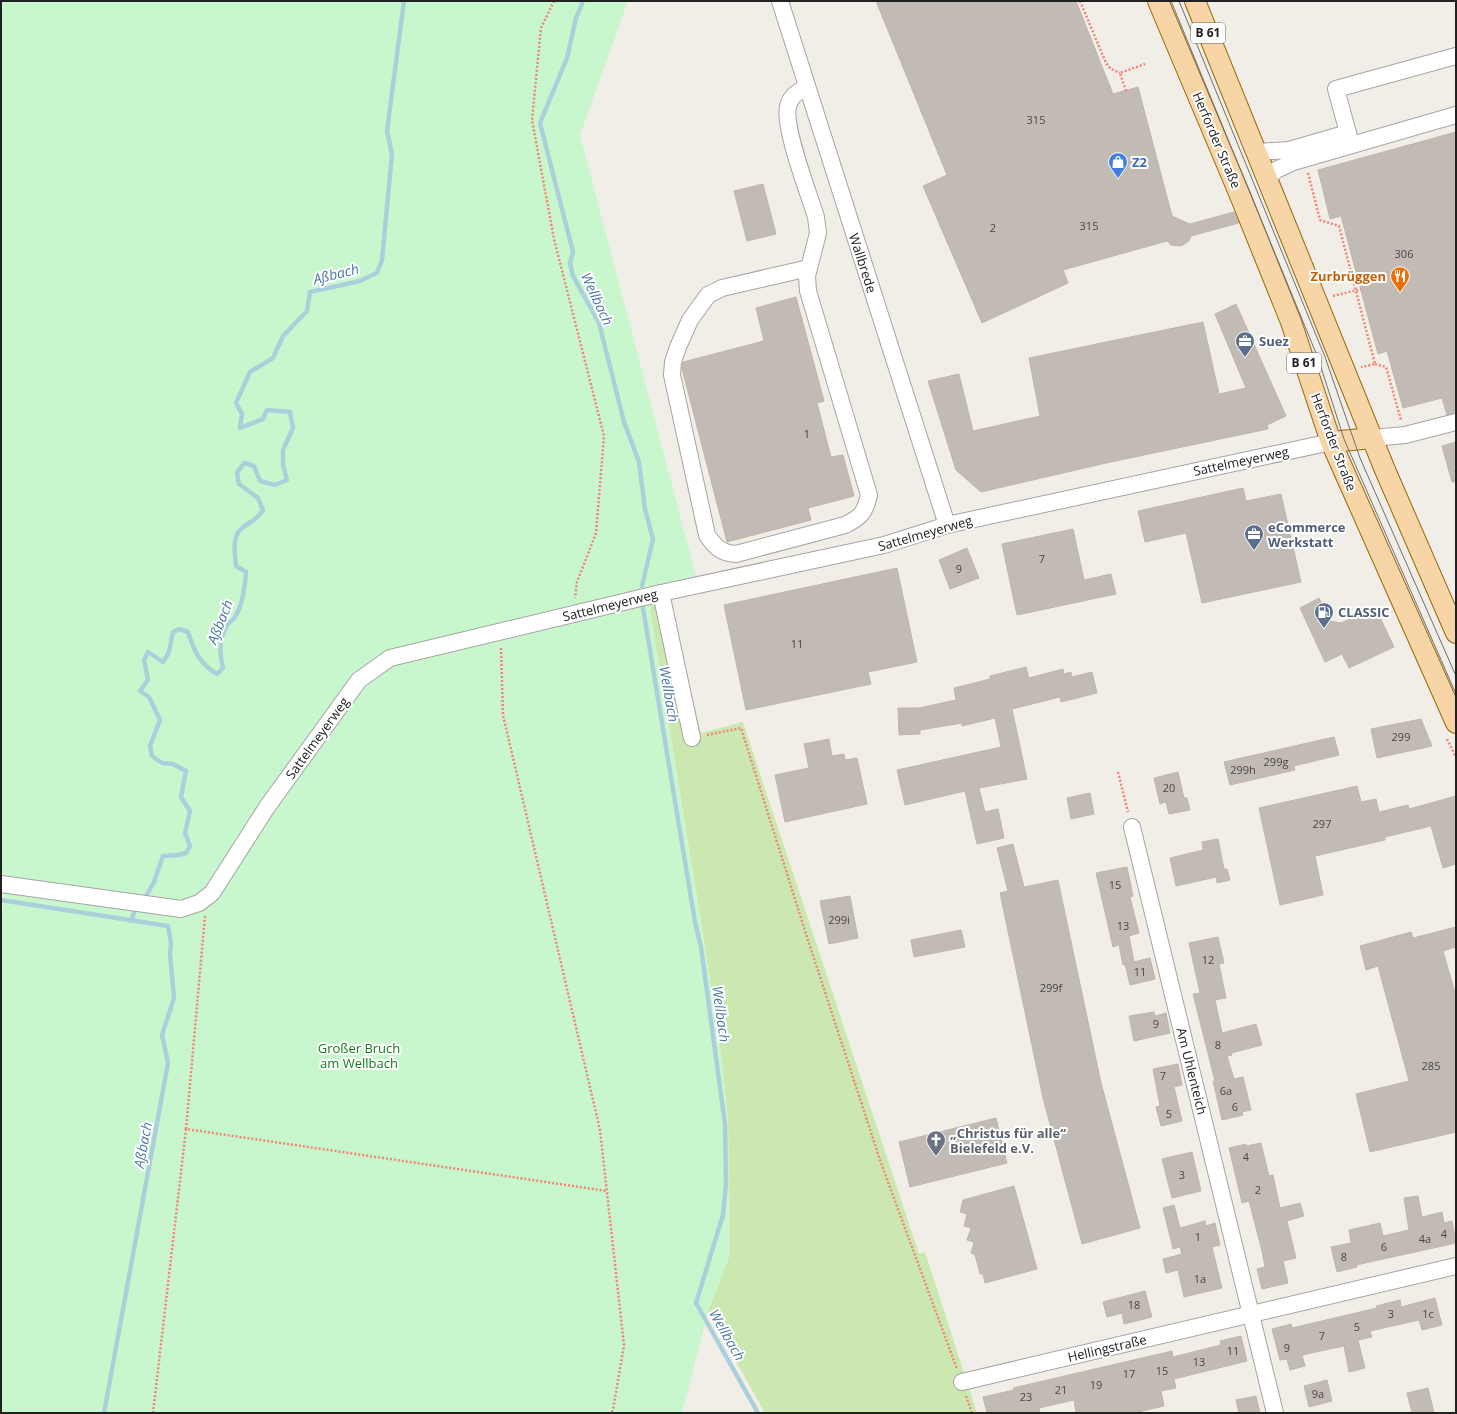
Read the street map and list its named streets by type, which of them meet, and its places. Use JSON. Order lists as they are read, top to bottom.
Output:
{
  "streets": {
    "main road": ["B 61", "Herforder Straße"],
    "street": [
      "Wallbrede",
      "Sattelmeyerweg",
      "Am Uhlenteich",
      "Hellingstraße"
    ]
  },
  "crossings": [
    ["Herforder Straße", "Sattelmeyerweg"],
    ["Wallbrede", "Sattelmeyerweg"],
    ["Am Uhlenteich", "Hellingstraße"]
  ],
  "water": ["Aßbach", "Wellbach"],
  "parks": ["Großer Bruch am Wellbach"],
  "places": {
    "shop": ["Z2"],
    "restaurant": ["Zurbrüggen"],
    "office": ["Suez", "eCommerce Werkstatt"],
    "fuel station": ["CLASSIC"],
    "church": ["„Christus für alle“ Bielefeld e.V."]
  },
  "house_numbers": [
    "315",
    "315",
    "2",
    "306",
    "1",
    "7",
    "9",
    "11",
    "299",
    "299g",
    "299h",
    "20",
    "297",
    "15",
    "299i",
    "13",
    "12",
    "11",
    "299f",
    "9",
    "8",
    "285",
    "7",
    "6a",
    "6",
    "5",
    "4",
    "3",
    "2",
    "4",
    "1",
    "4a",
    "6",
    "8",
    "1a",
    "18",
    "3",
    "1c",
    "5",
    "7",
    "9",
    "11",
    "13",
    "15",
    "17",
    "19",
    "21",
    "9a",
    "23"
  ]
}
